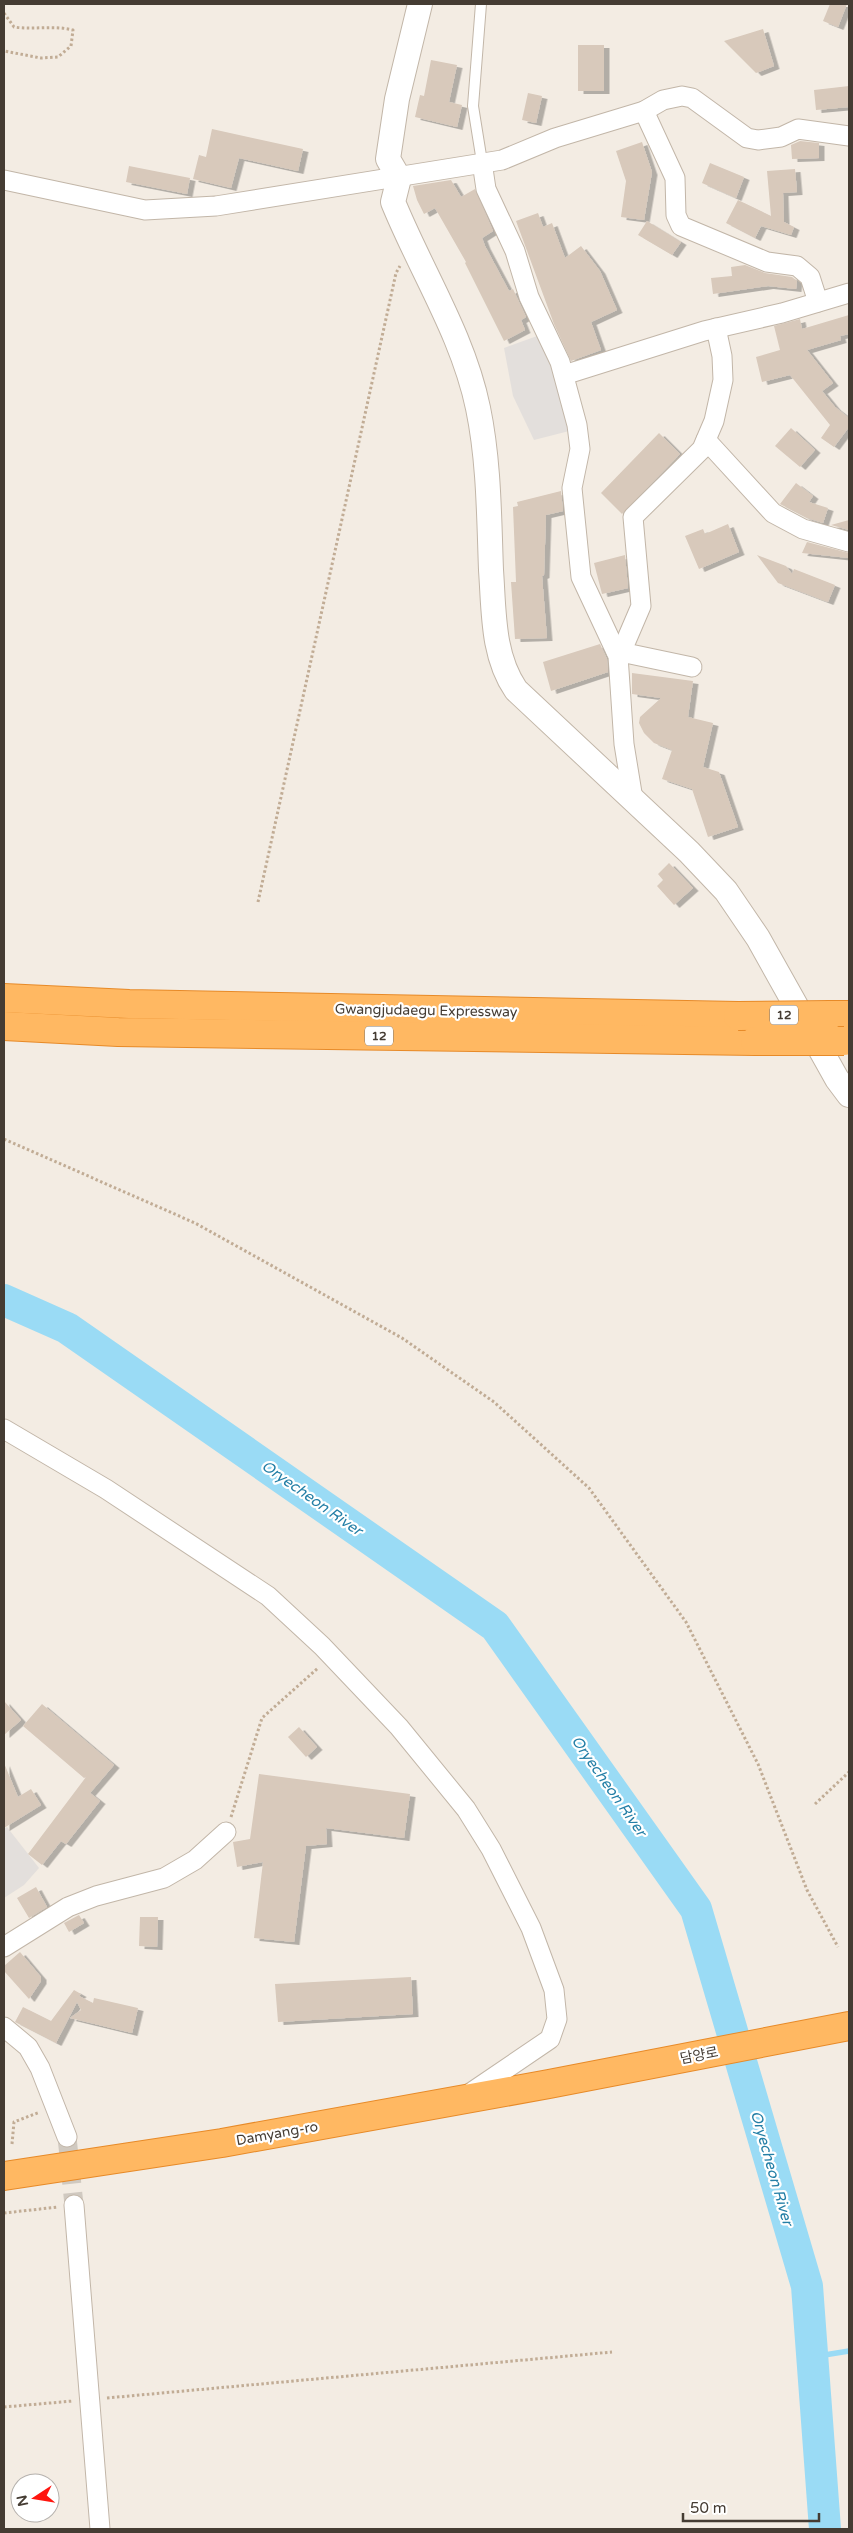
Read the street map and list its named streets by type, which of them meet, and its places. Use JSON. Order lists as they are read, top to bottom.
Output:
{
  "streets": {
    "highway": [
      "Gwangjudaegu Expressway",
      "12",
      "담양로",
      "Damyang-ro"
    ]
  },
  "crossings": [
    ["담양로", "Damyang-ro"]
  ],
  "water": ["Oryecheon River"],
  "scale_bar": "50 m",
  "north": "left"
}
